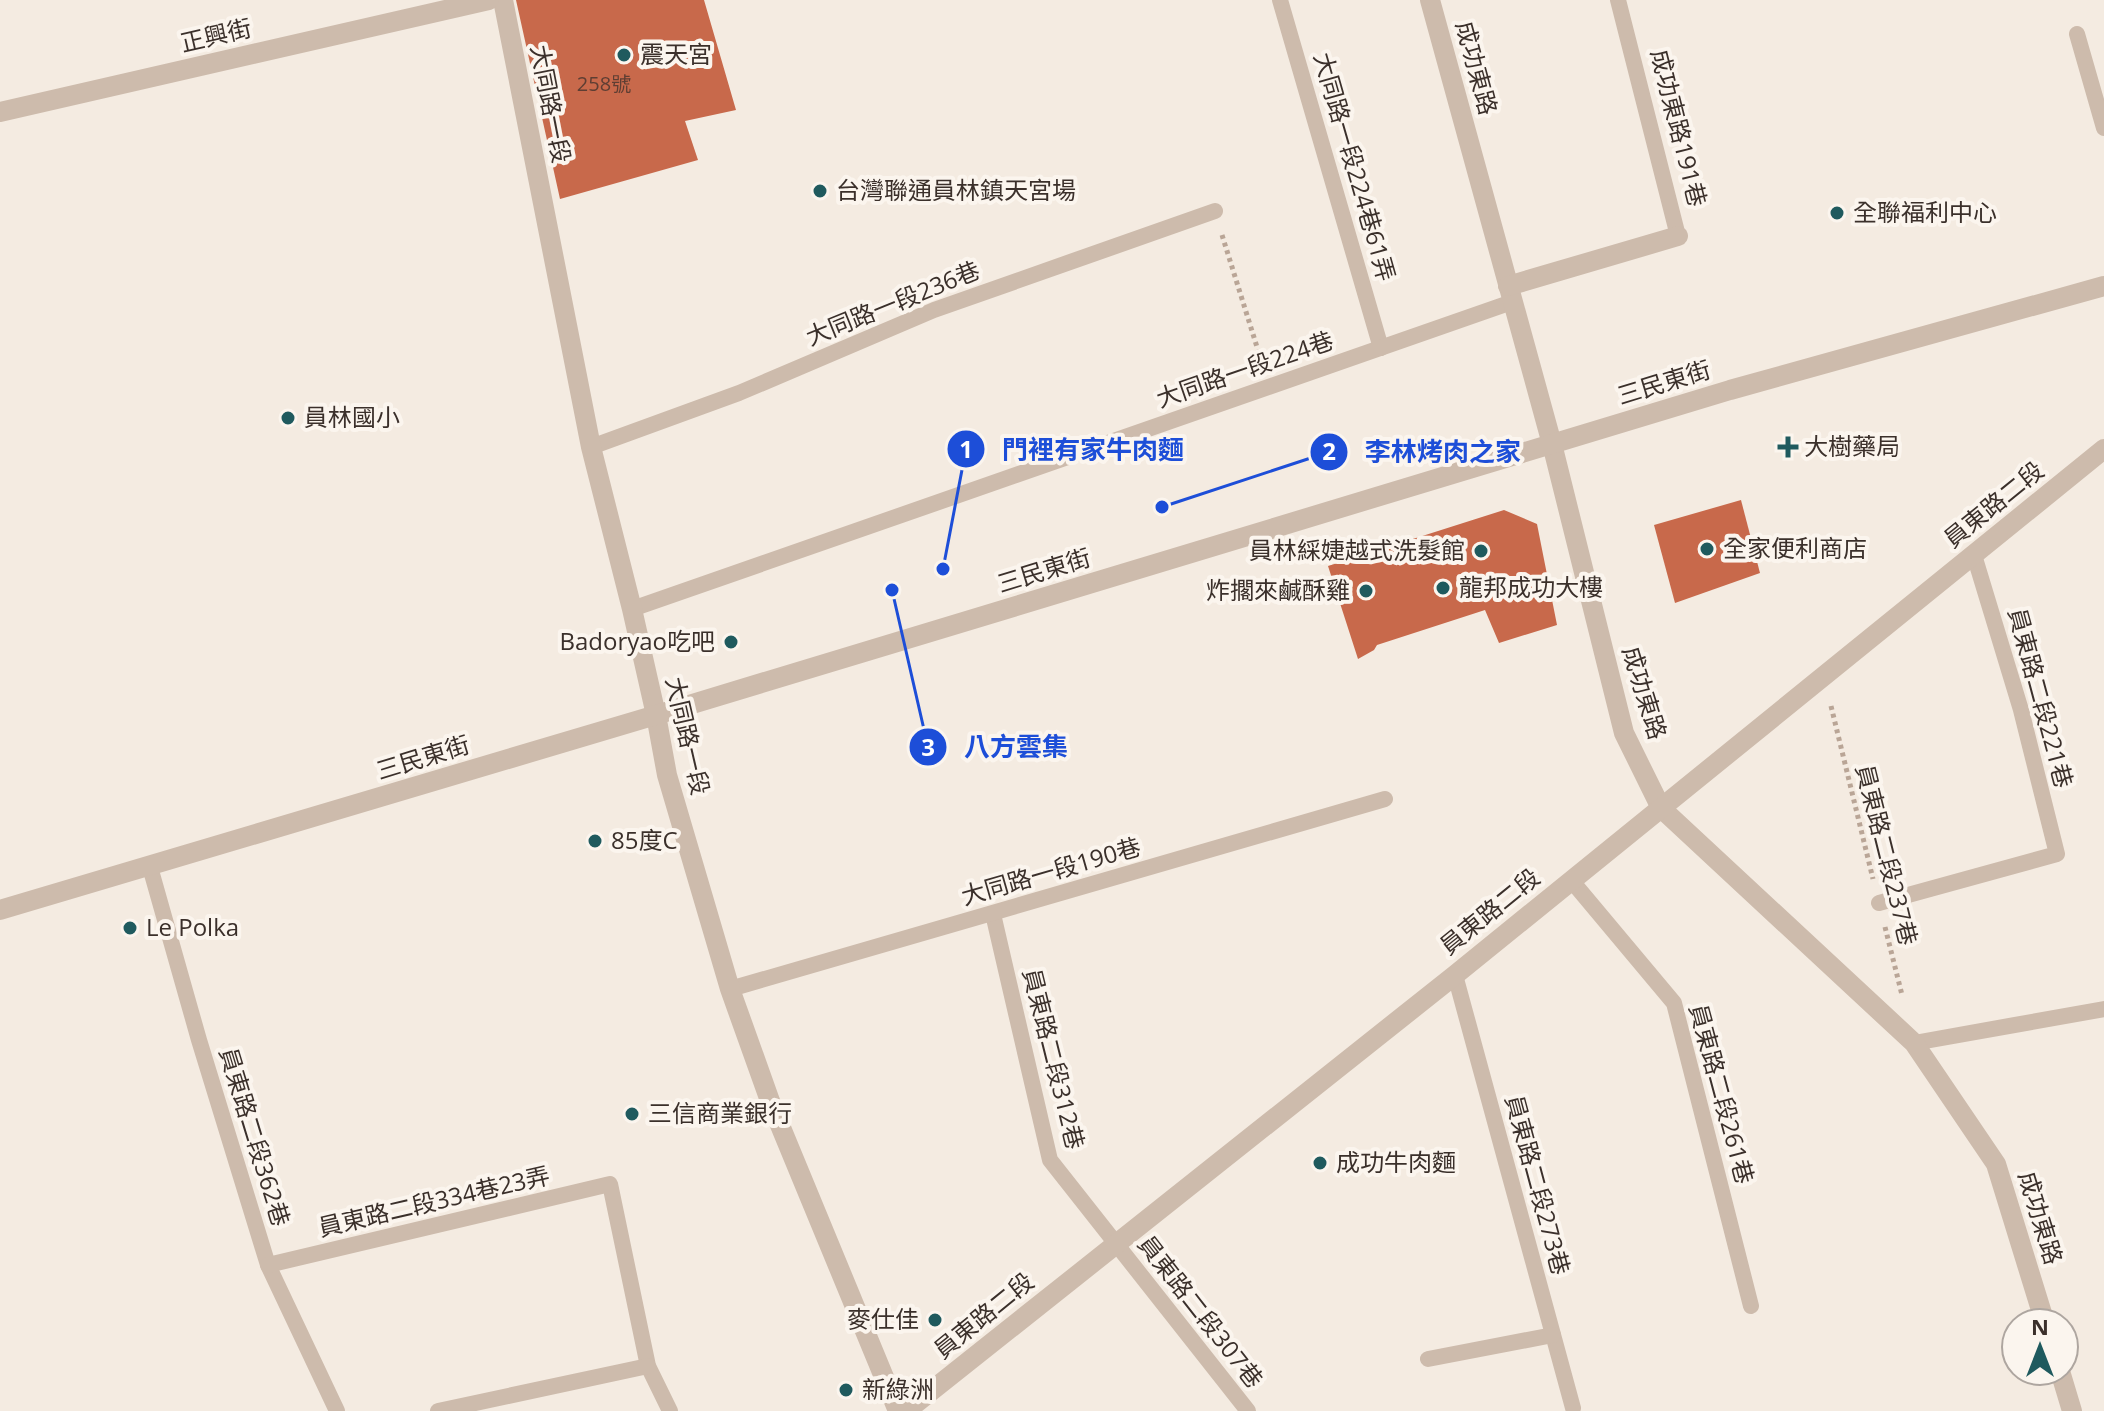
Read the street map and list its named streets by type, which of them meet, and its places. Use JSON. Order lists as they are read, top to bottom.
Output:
{
  "streets": {
    "street": [
      "正興街",
      "成功東路",
      "大同路一段",
      "成功東路191巷",
      "三民東街",
      "員東路二段"
    ],
    "lane": [
      "大同路一段224巷61弄",
      "大同路一段236巷",
      "大同路一段224巷",
      "員東路二段221巷",
      "大同路一段190巷",
      "員東路二段312巷",
      "員東路二段261巷",
      "員東路二段362巷",
      "員東路二段273巷",
      "員東路二段334巷23弄",
      "員東路二段307巷"
    ],
    "path": ["員東路二段237巷"]
  },
  "crossings": [
    ["成功東路", "成功東路191巷"],
    ["成功東路", "大同路一段224巷"],
    ["成功東路", "三民東街"],
    ["成功東路", "員東路二段"],
    ["大同路一段", "大同路一段236巷"],
    ["大同路一段", "大同路一段224巷"],
    ["大同路一段", "三民東街"],
    ["大同路一段", "大同路一段190巷"],
    ["成功東路191巷", "大同路一段224巷"],
    ["大同路一段224巷61弄", "大同路一段224巷"],
    ["三民東街", "員東路二段362巷"],
    ["員東路二段", "員東路二段221巷"],
    ["員東路二段", "員東路二段237巷"],
    ["員東路二段", "員東路二段312巷"],
    ["員東路二段", "員東路二段261巷"],
    ["員東路二段", "員東路二段273巷"],
    ["員東路二段", "員東路二段307巷"],
    ["員東路二段221巷", "員東路二段237巷"],
    ["大同路一段190巷", "員東路二段312巷"],
    ["員東路二段312巷", "員東路二段307巷"],
    ["員東路二段362巷", "員東路二段334巷23弄"]
  ],
  "places": {
    "other": [
      "震天宮",
      "台灣聯通員林鎮天宮場",
      "全聯福利中心",
      "員林國小",
      "李林烤肉之家",
      "全家便利商店",
      "員林綵婕越式洗髮館",
      "門裡有家牛肉麵",
      "龍邦成功大樓",
      "八方雲集",
      "炸擱來鹹酥雞",
      "Badoryao吃吧",
      "85度C",
      "Le Polka",
      "三信商業銀行",
      "成功牛肉麵",
      "麥仕佳",
      "新綠洲"
    ],
    "health": ["大樹藥局"]
  },
  "house_numbers": ["258號"],
  "north": "top"
}
